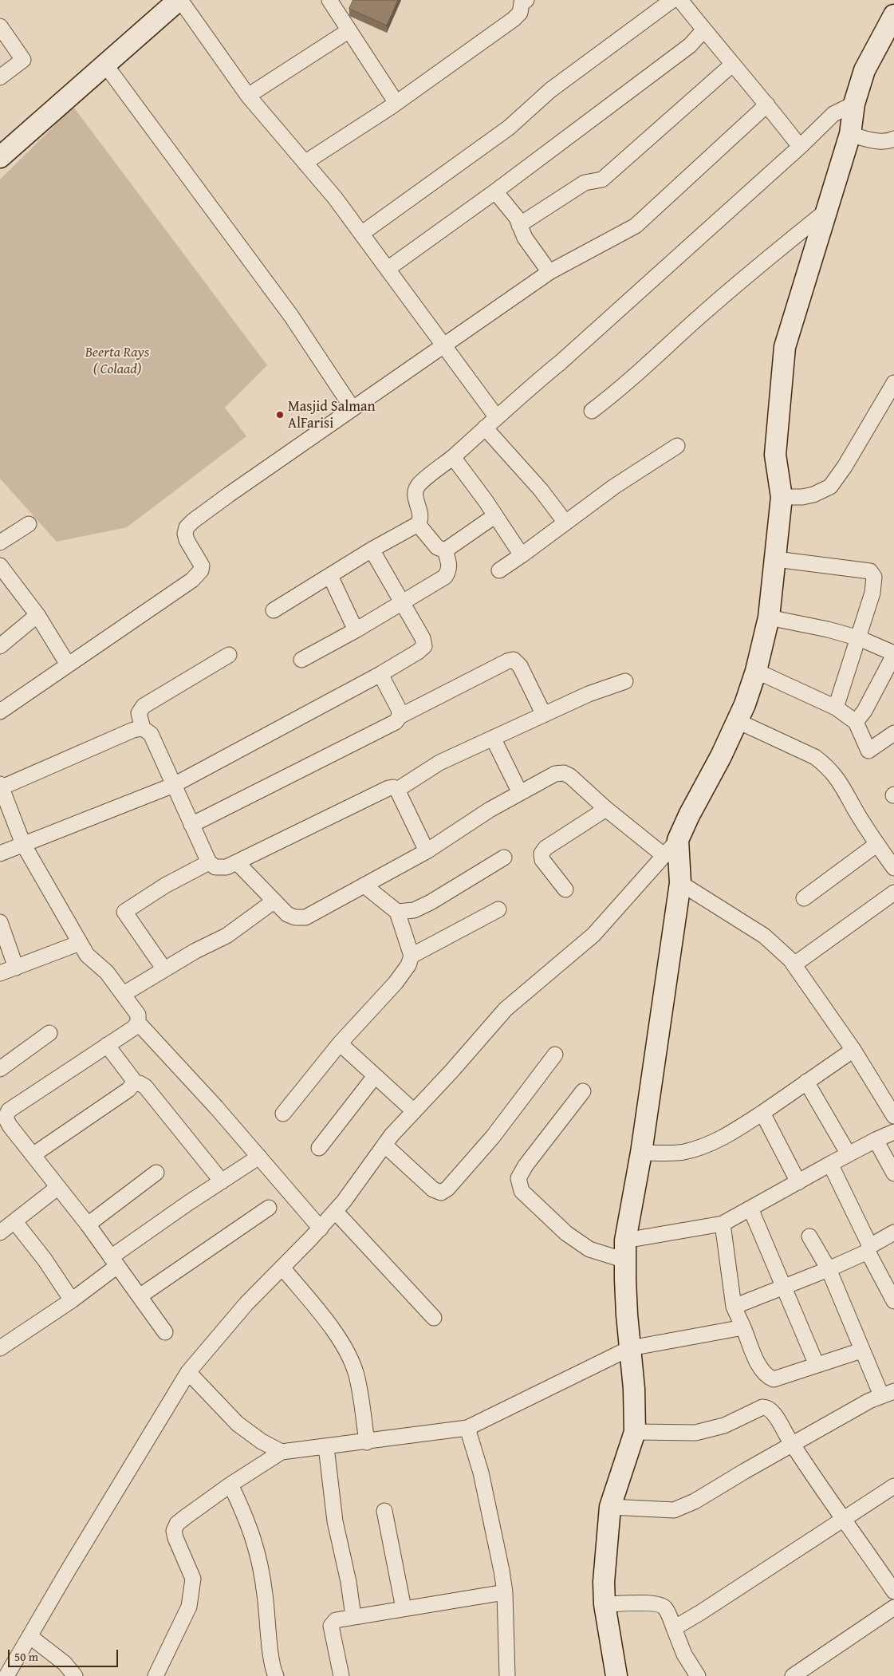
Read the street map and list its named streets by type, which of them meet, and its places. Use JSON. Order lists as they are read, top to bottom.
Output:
{
  "parks": ["Beerta Rays ( Colaad)"],
  "places": ["Masjid Salman AlFarisi"],
  "scale_bar": "50 m"
}
